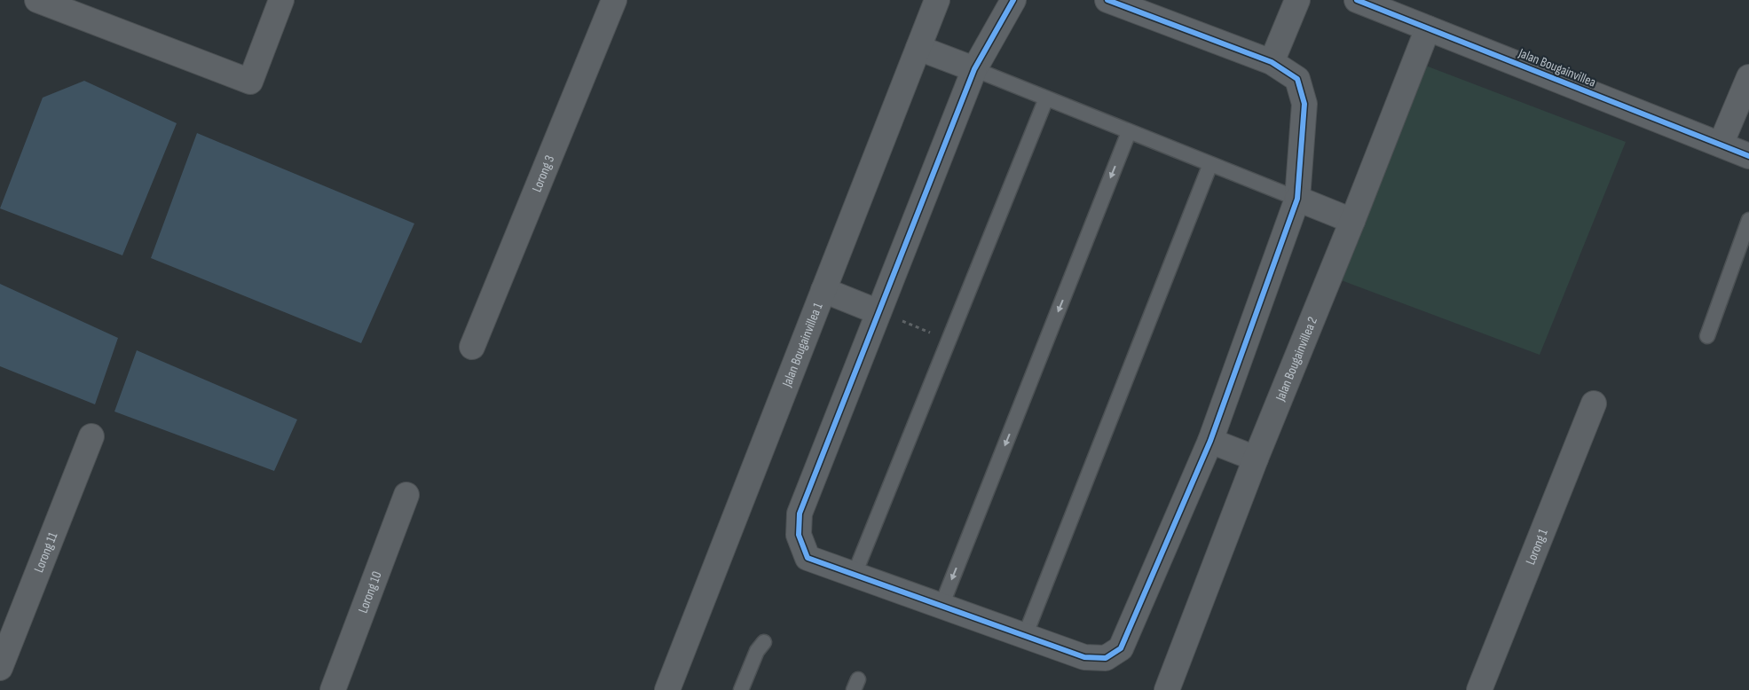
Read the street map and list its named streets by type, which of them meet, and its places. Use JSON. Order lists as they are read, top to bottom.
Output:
{
  "streets": {
    "street": [
      "Jalan Bougainvillea",
      "Lorong 3",
      "Jalan Bougainvillea 1",
      "Jalan Bougainvillea 2",
      "Lorong 1",
      "Lorong 11",
      "Lorong 10"
    ]
  },
  "crossings": [
    ["Jalan Bougainvillea", "Jalan Bougainvillea 2"]
  ]
}
